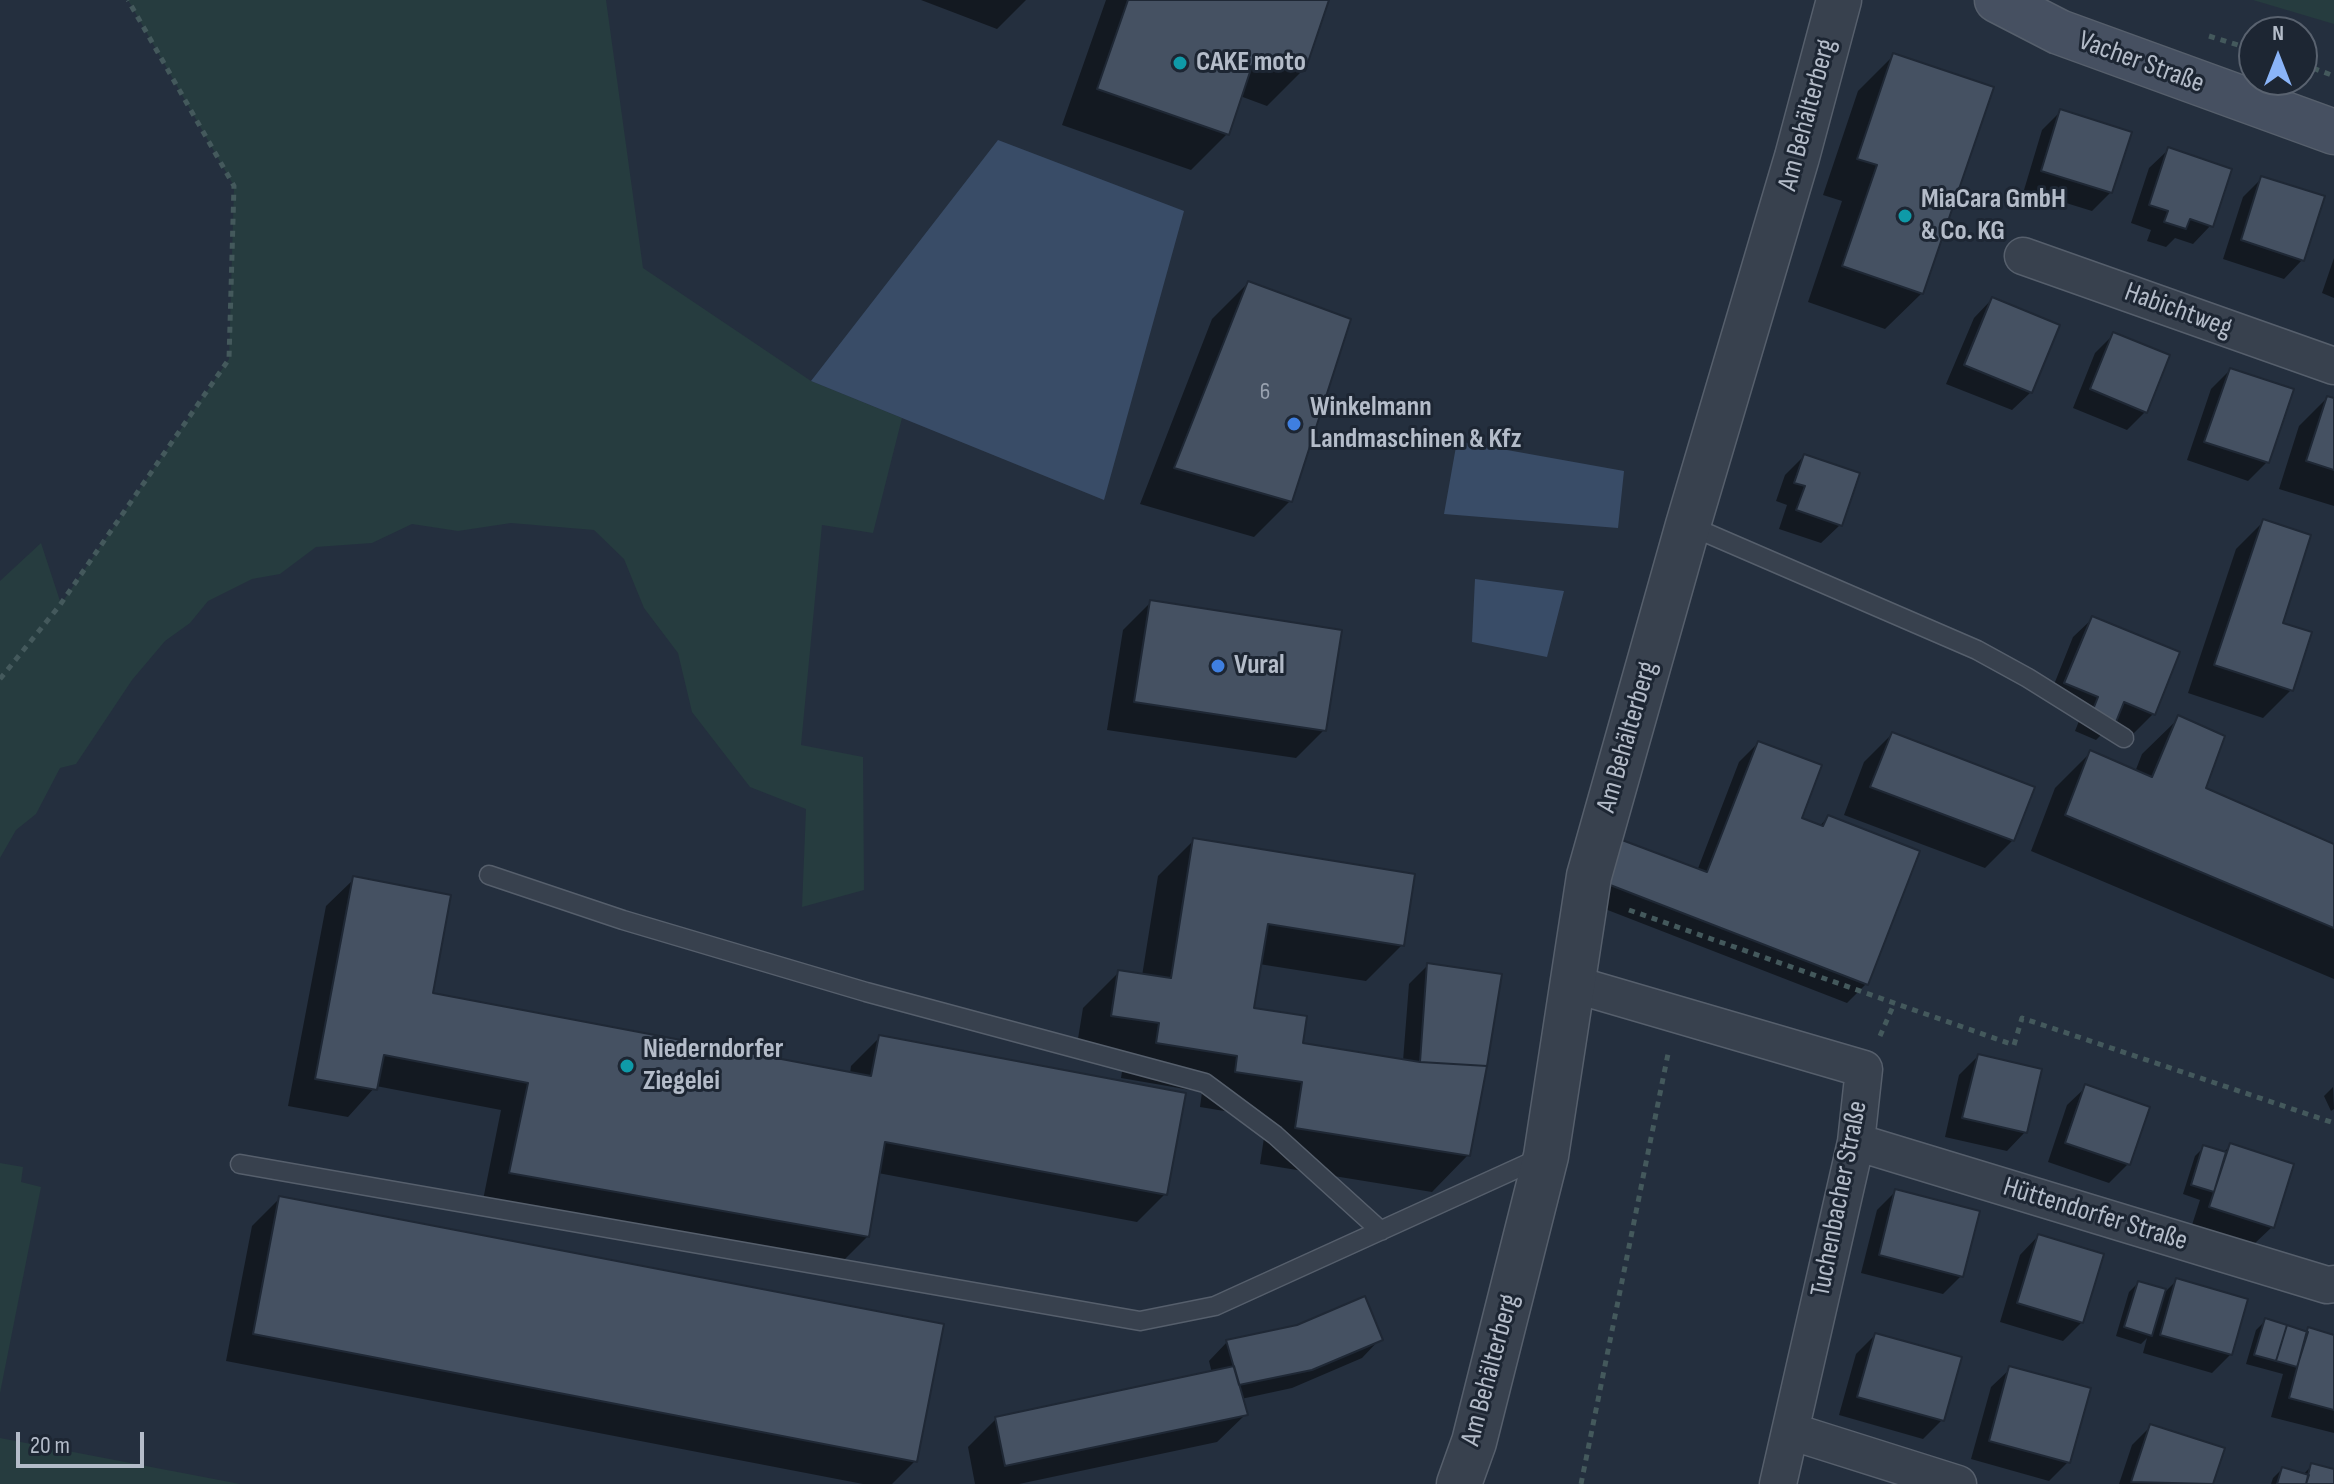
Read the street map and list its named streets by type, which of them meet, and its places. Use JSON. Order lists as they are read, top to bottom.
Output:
{
  "streets": {
    "main road": ["Vacher Straße"],
    "street": [
      "Am Behälterberg",
      "Habichtweg",
      "Tuchenbacher Straße",
      "Hüttendorfer Straße"
    ]
  },
  "crossings": [
    ["Am Behälterberg", "Tuchenbacher Straße"],
    ["Tuchenbacher Straße", "Hüttendorfer Straße"]
  ],
  "places": [
    "CAKE moto",
    "MiaCara GmbH & Co. KG",
    "Winkelmann Landmaschinen & Kfz",
    "Vural",
    "Niederndorfer Ziegelei"
  ],
  "house_numbers": ["6"],
  "scale_bar": "20 m",
  "north": "top"
}
